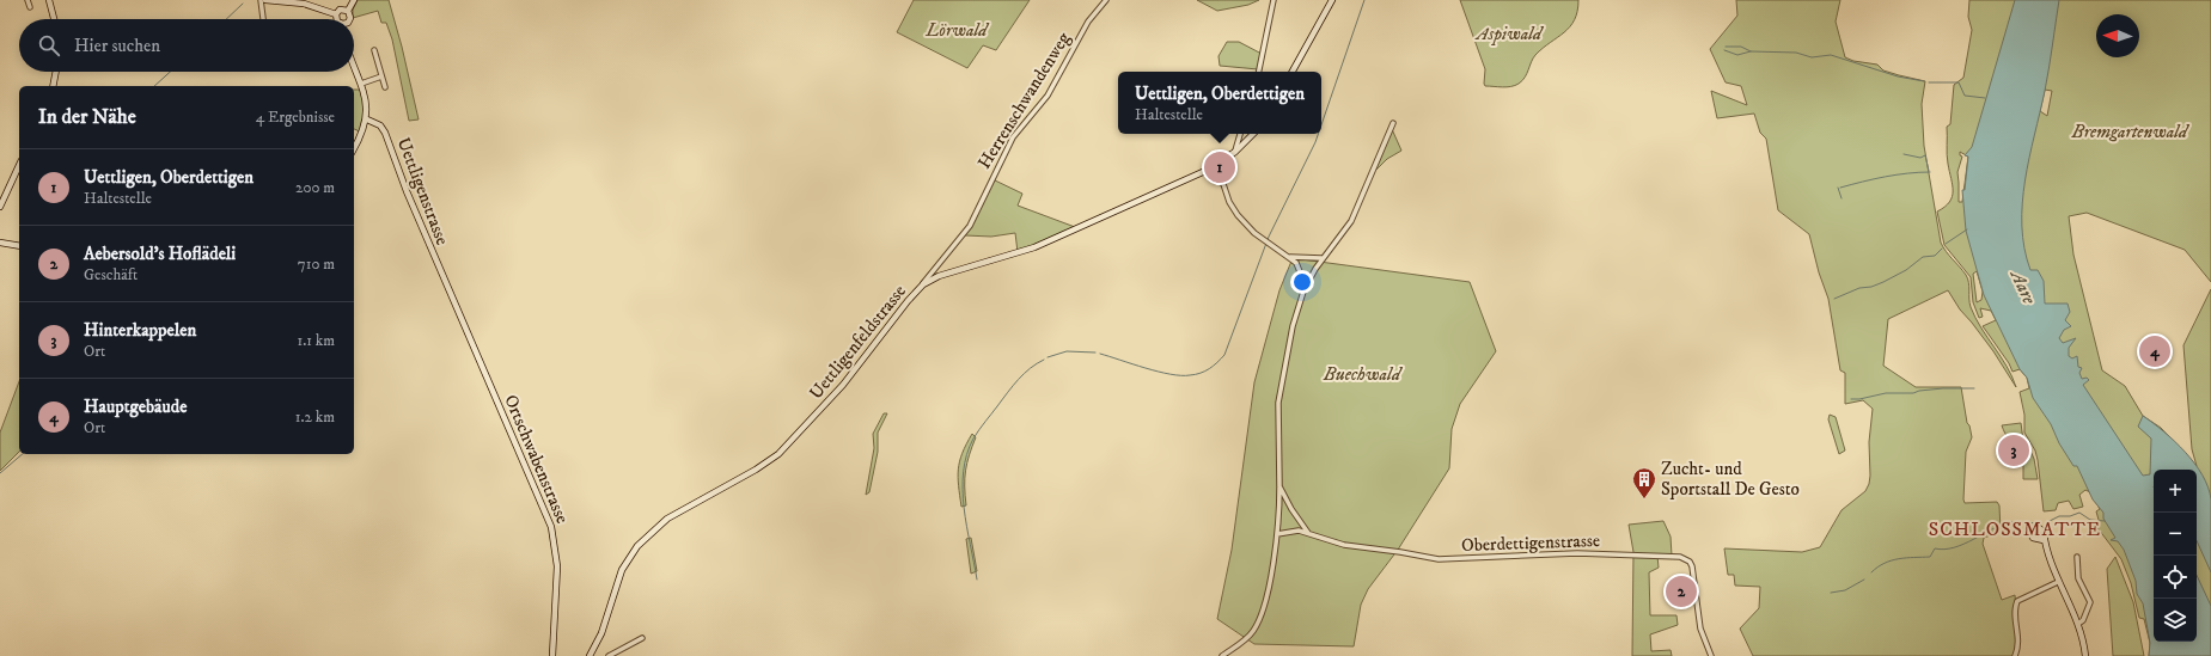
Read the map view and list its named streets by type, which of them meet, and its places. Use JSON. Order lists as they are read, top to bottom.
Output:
{
  "streets": {
    "main road": ["Uettligenstrasse", "Uettligenfeldstrasse", "Ortschwabenstrasse"],
    "street": ["Herrenschwandenweg", "Oberdettigenstrasse"]
  },
  "crossings": [
    ["Herrenschwandenweg", "Uettligenfeldstrasse"],
    ["Uettligenstrasse", "Ortschwabenstrasse"]
  ],
  "districts": ["SCHLOSSMATTE"],
  "water": ["Aare"],
  "parks": [
    "Lörwald",
    "Aspiwald",
    "Bremgartenwald",
    "Buechwald"
  ],
  "places": {
    "building": ["Zucht- und Sportstall De Gesto"]
  },
  "north": "left",
  "page": {
    "search": "Hier suchen",
    "popup": ["Uettligen, Oberdettigen", "Haltestelle"],
    "heading": ["In der Nähe", "4 Ergebnisse"],
    "list": [
      {
        "mark": "1",
        "name": "Uettligen, Oberdettigen",
        "note": "Haltestelle",
        "value": "200 m"
      },
      {
        "mark": "2",
        "name": "Aebersold's Hoflädeli",
        "note": "Geschäft",
        "value": "710 m"
      },
      {
        "mark": "3",
        "name": "Hinterkappelen",
        "note": "Ort",
        "value": "1.1 km"
      },
      {
        "mark": "4",
        "name": "Hauptgebäude",
        "note": "Ort",
        "value": "1.2 km"
      }
    ],
    "pins": [
      "1",
      "4",
      "3",
      "2"
    ],
    "map_buttons": ["+", "−"]
  }
}
